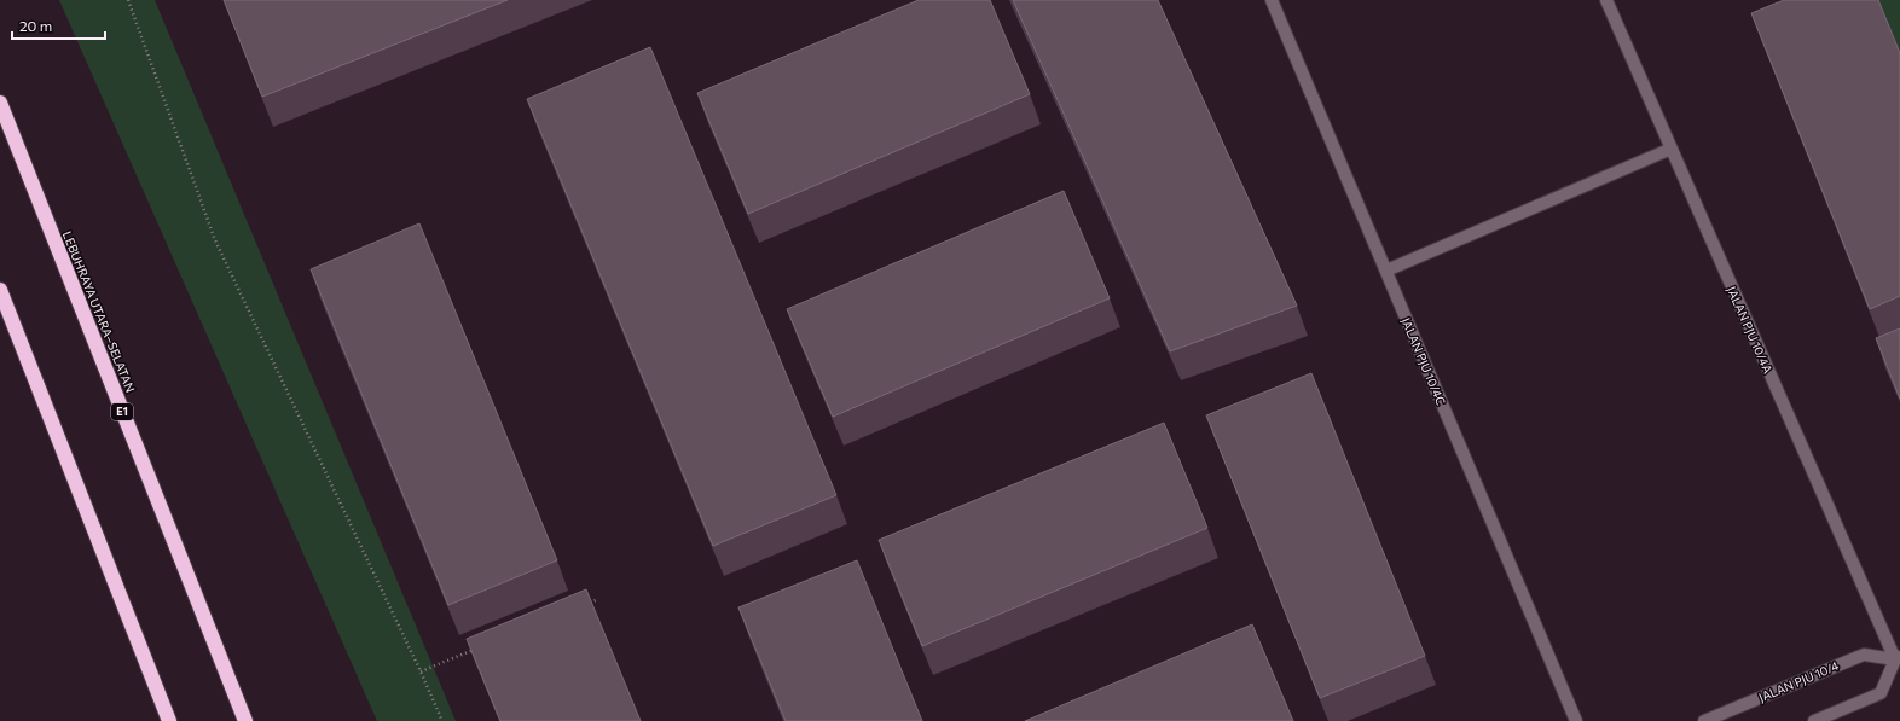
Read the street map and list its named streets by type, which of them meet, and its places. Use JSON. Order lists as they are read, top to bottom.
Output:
{
  "streets": {
    "highway": ["LEBUHRAYA UTARA–SELATAN", "E1"],
    "street": ["JALAN PJU 10/4A", "JALAN PJU 10/4C", "JALAN PJU 10/4"]
  },
  "crossings": [
    ["JALAN PJU 10/4A", "JALAN PJU 10/4"]
  ],
  "scale_bar": "20 m"
}
